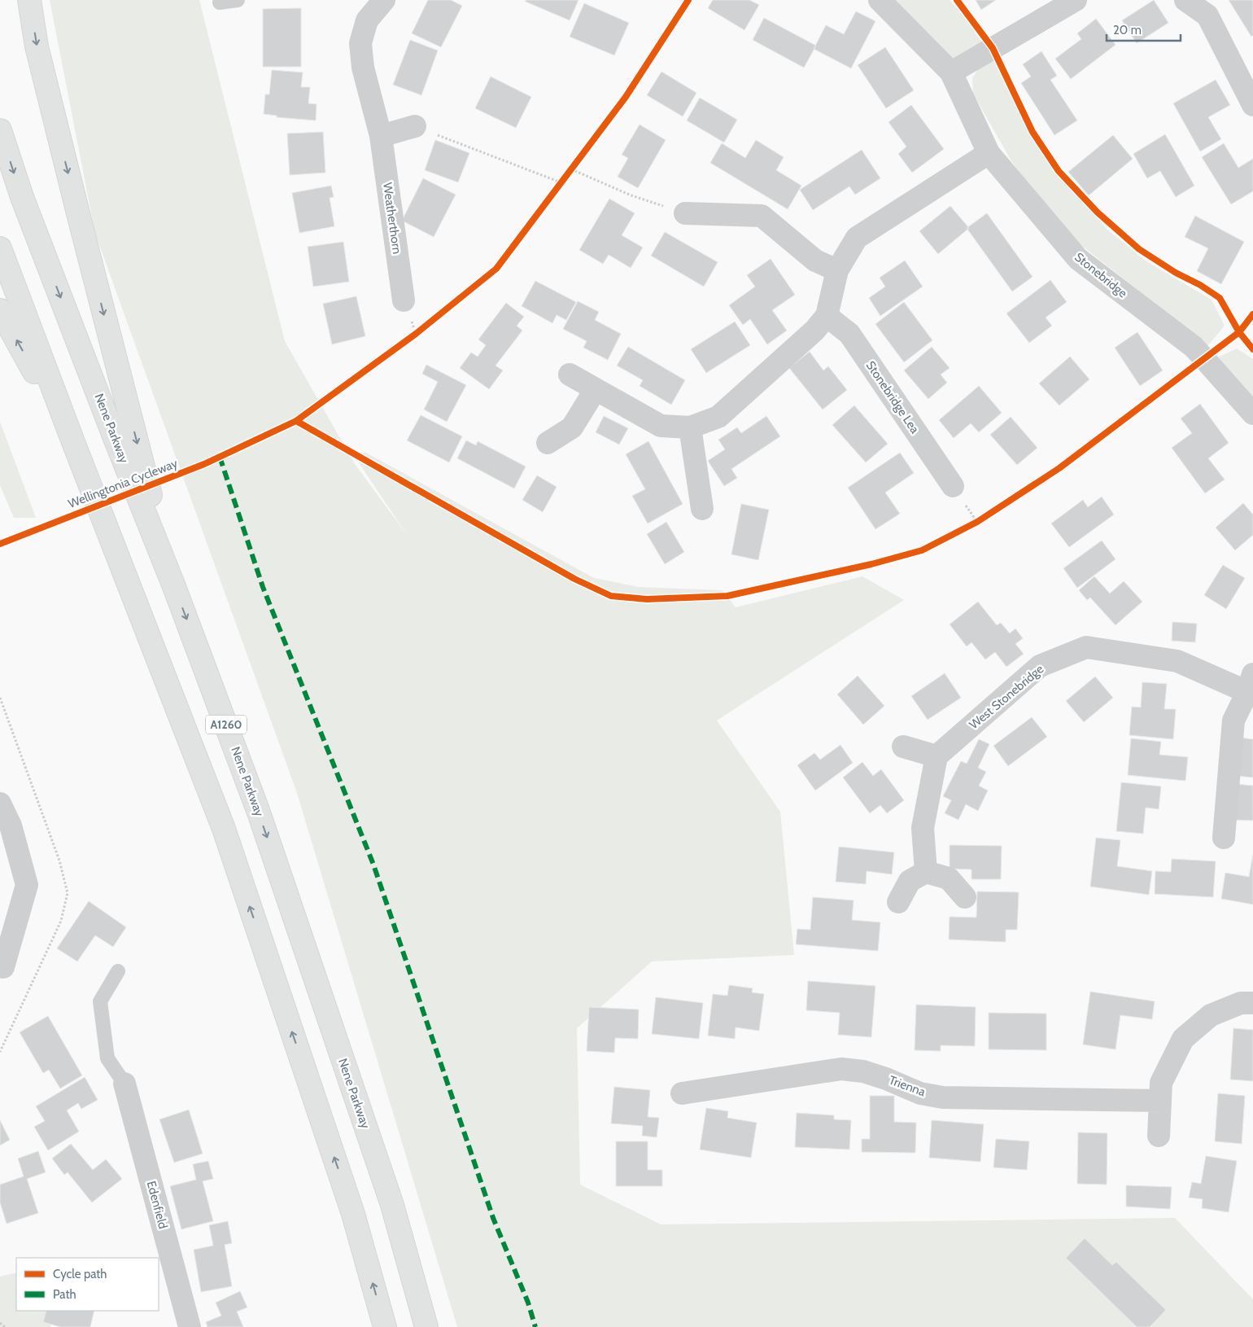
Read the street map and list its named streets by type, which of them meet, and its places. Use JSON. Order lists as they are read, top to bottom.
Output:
{
  "streets": {
    "highway": ["Nene Parkway", "A1260"],
    "street": [
      "Weatherthorn",
      "Stonebridge",
      "Stonebridge Lea",
      "West Stonebridge",
      "Trienna",
      "Edenfield"
    ],
    "cycle path": ["Wellingtonia Cycleway"]
  },
  "legend": ["Cycle path", "Path"],
  "scale_bar": "20 m"
}
